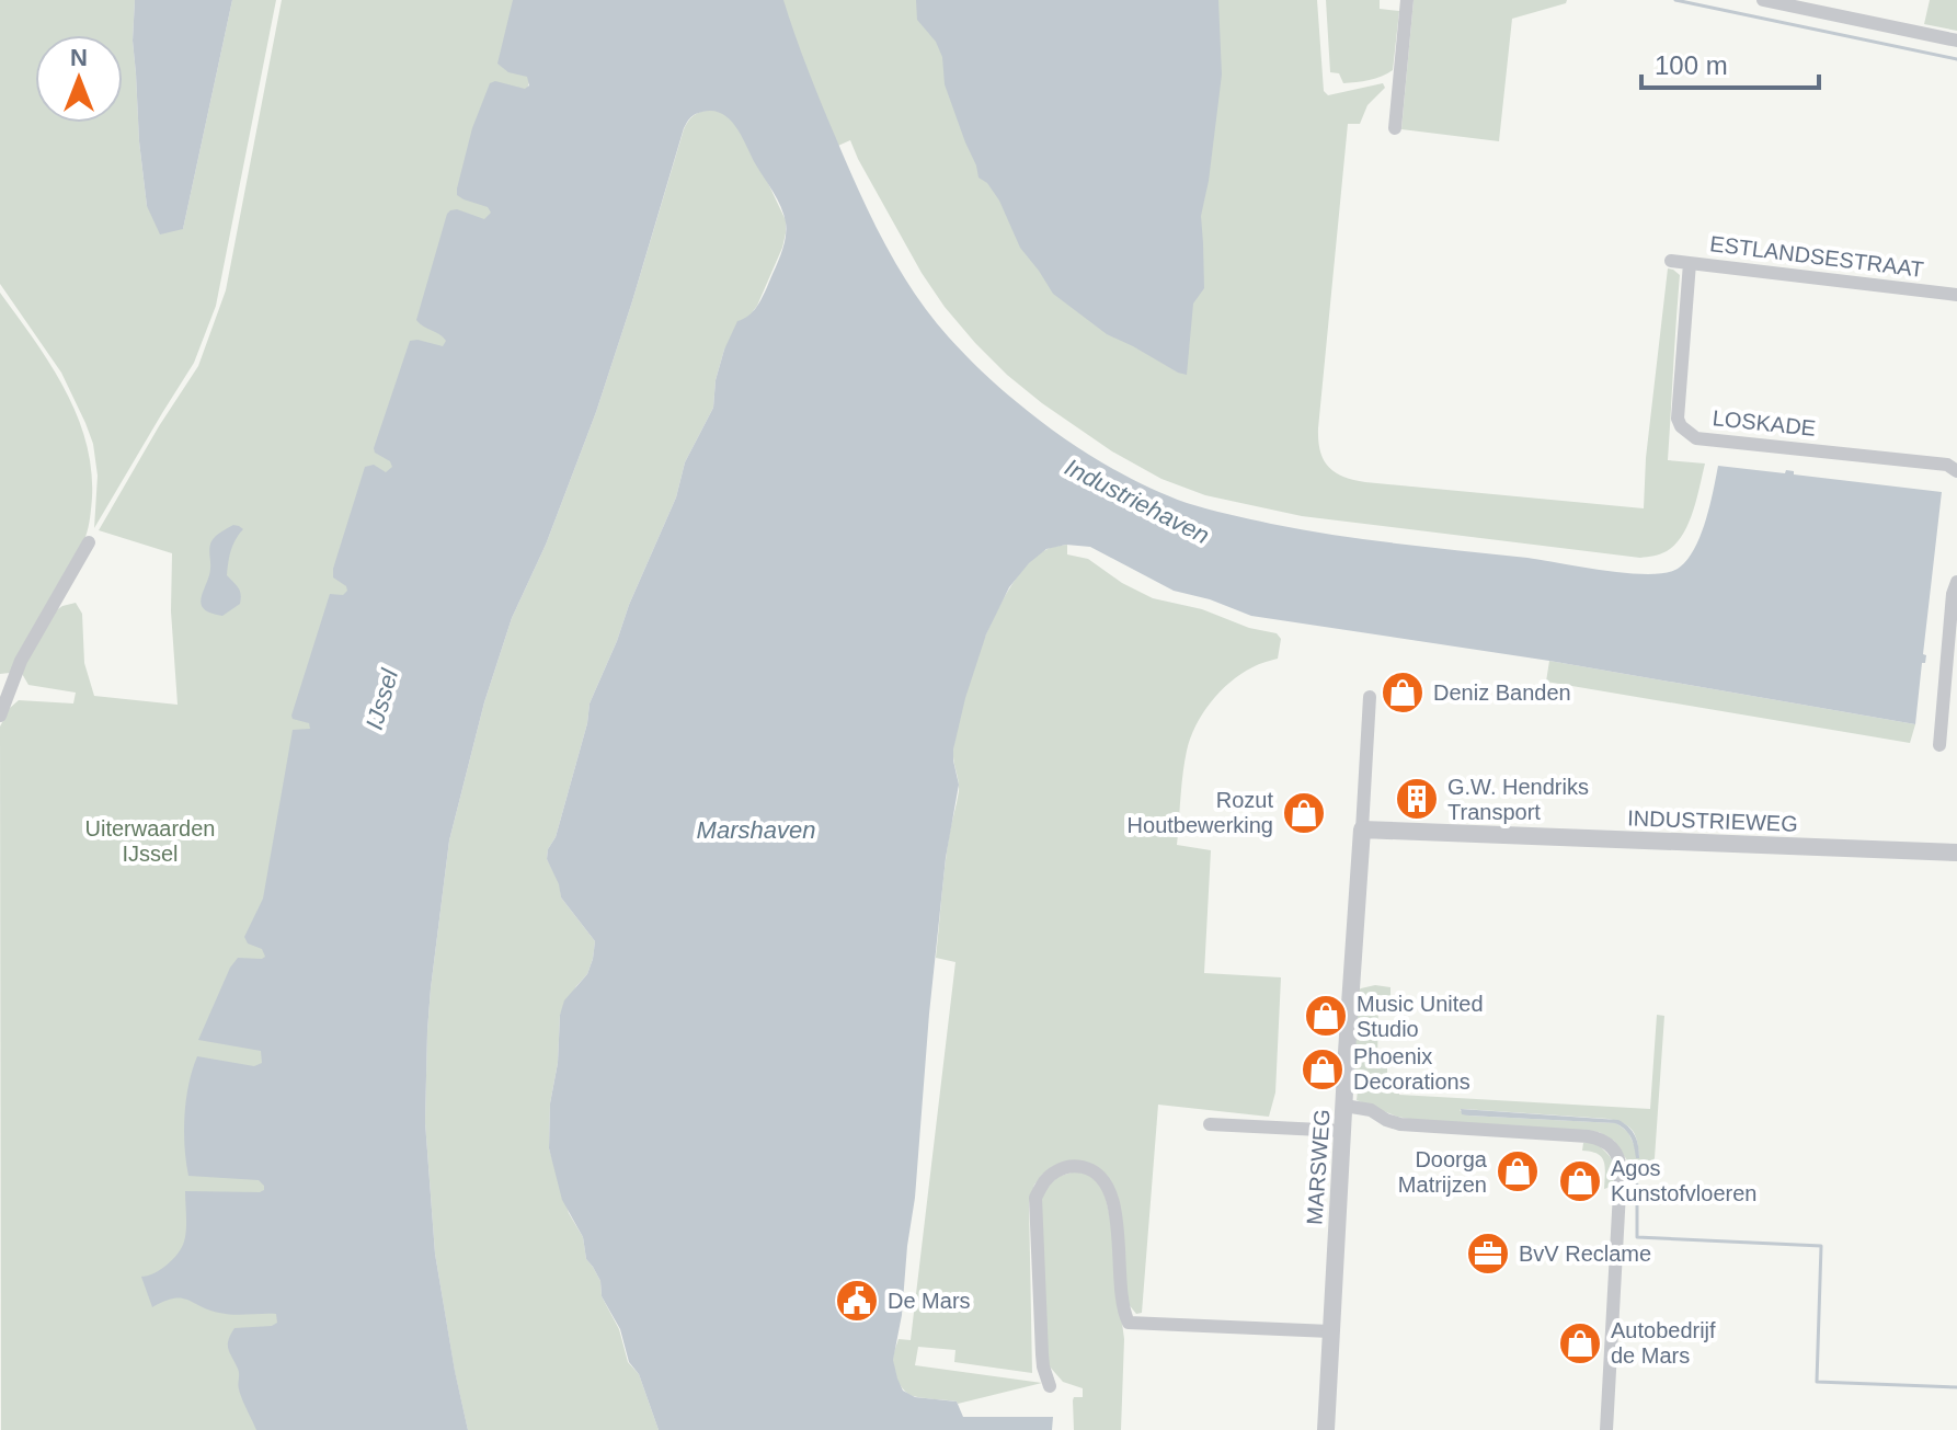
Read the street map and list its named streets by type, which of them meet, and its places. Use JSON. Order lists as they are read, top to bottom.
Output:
{
  "streets": {
    "street": [
      "ESTLANDSESTRAAT",
      "LOSKADE",
      "INDUSTRIEWEG",
      "MARSWEG"
    ]
  },
  "crossings": [
    ["ESTLANDSESTRAAT", "LOSKADE"],
    ["INDUSTRIEWEG", "MARSWEG"]
  ],
  "water": ["Industriehaven", "IJssel", "Marshaven"],
  "parks": ["Uiterwaarden IJssel"],
  "places": {
    "shop": [
      "Deniz Banden",
      "Rozut Houtbewerking",
      "Music United Studio",
      "Phoenix Decorations",
      "Doorga Matrijzen",
      "Agos Kunstofvloeren",
      "Autobedrijf de Mars"
    ],
    "building": ["G.W. Hendriks Transport"],
    "office": ["BvV Reclame"],
    "public building": ["De Mars"]
  },
  "scale_bar": "100 m",
  "north": "top"
}
